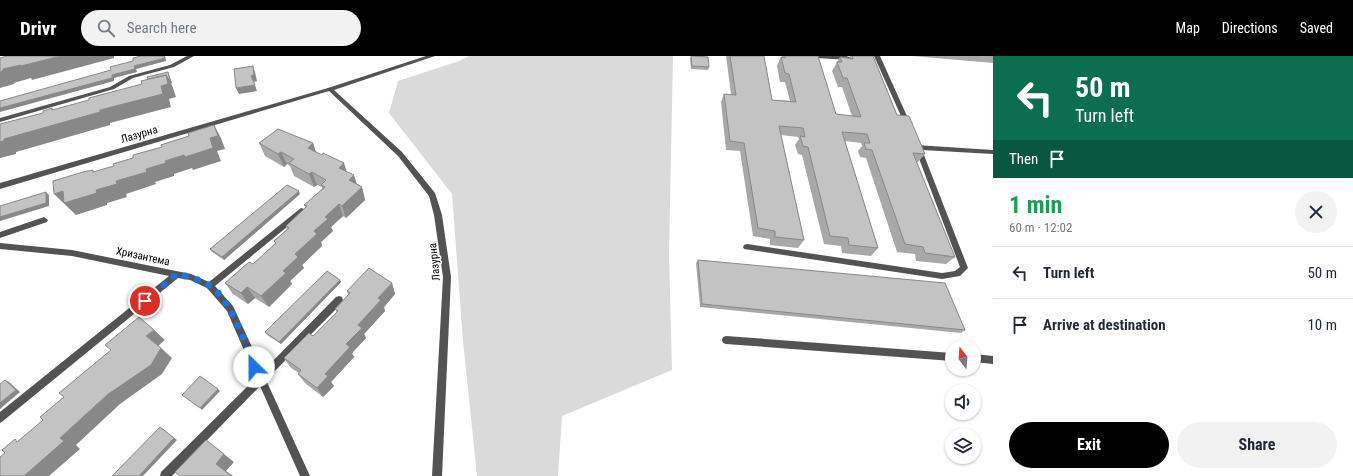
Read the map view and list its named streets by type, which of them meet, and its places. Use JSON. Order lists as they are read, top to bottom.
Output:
{
  "streets": {
    "street": ["Лазурна", "Хризантема"]
  },
  "north": "top",
  "page": {
    "header": "Drivr",
    "search": "Search here",
    "nav": ["Map", "Directions", "Saved"],
    "turn": ["50 m", "Turn left"],
    "then": "Then",
    "heading": ["1 min", "60 m · 12:02"],
    "list": [
      {
        "name": "Turn left",
        "value": "50 m"
      },
      {
        "name": "Arrive at destination",
        "value": "10 m"
      }
    ],
    "buttons": ["Exit", "Share"]
  }
}
